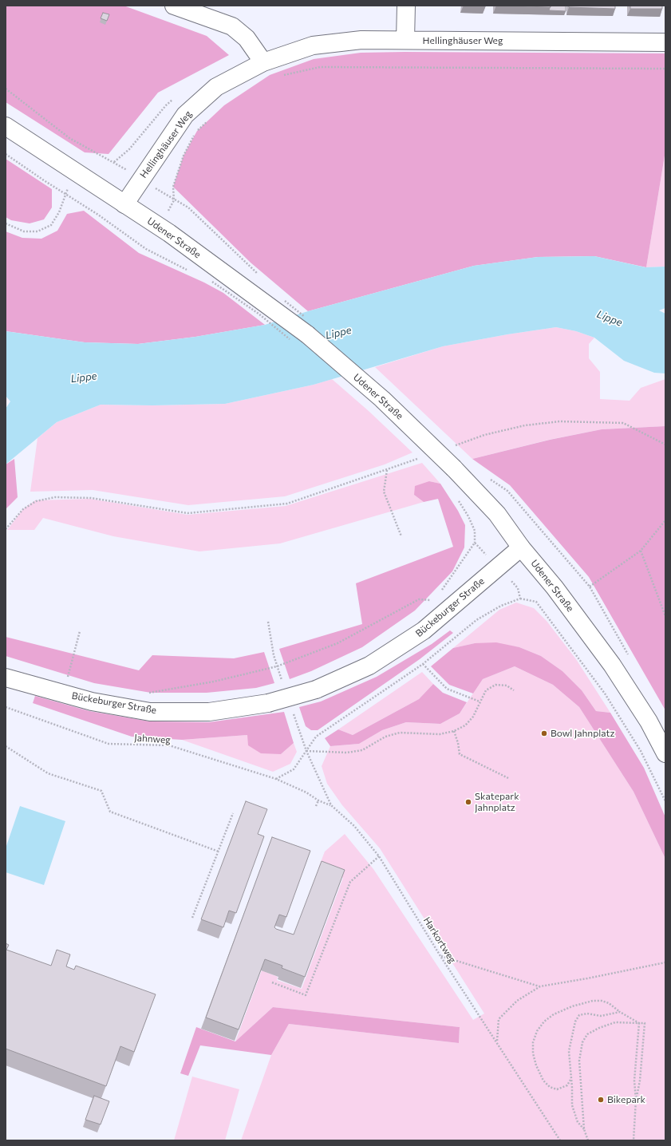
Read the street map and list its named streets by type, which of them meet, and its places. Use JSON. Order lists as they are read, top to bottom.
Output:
{
  "streets": {
    "street": ["Hellinghäuser Weg", "Udener Straße", "Bückeburger Straße"],
    "path": ["Jahnweg", "Harkortweg"]
  },
  "crossings": [
    ["Hellinghäuser Weg", "Udener Straße"],
    ["Udener Straße", "Bückeburger Straße"],
    ["Jahnweg", "Harkortweg"]
  ],
  "water": ["Lippe"],
  "places": ["Bowl Jahnplatz", "Skatepark Jahnplatz", "Bikepark"]
}
